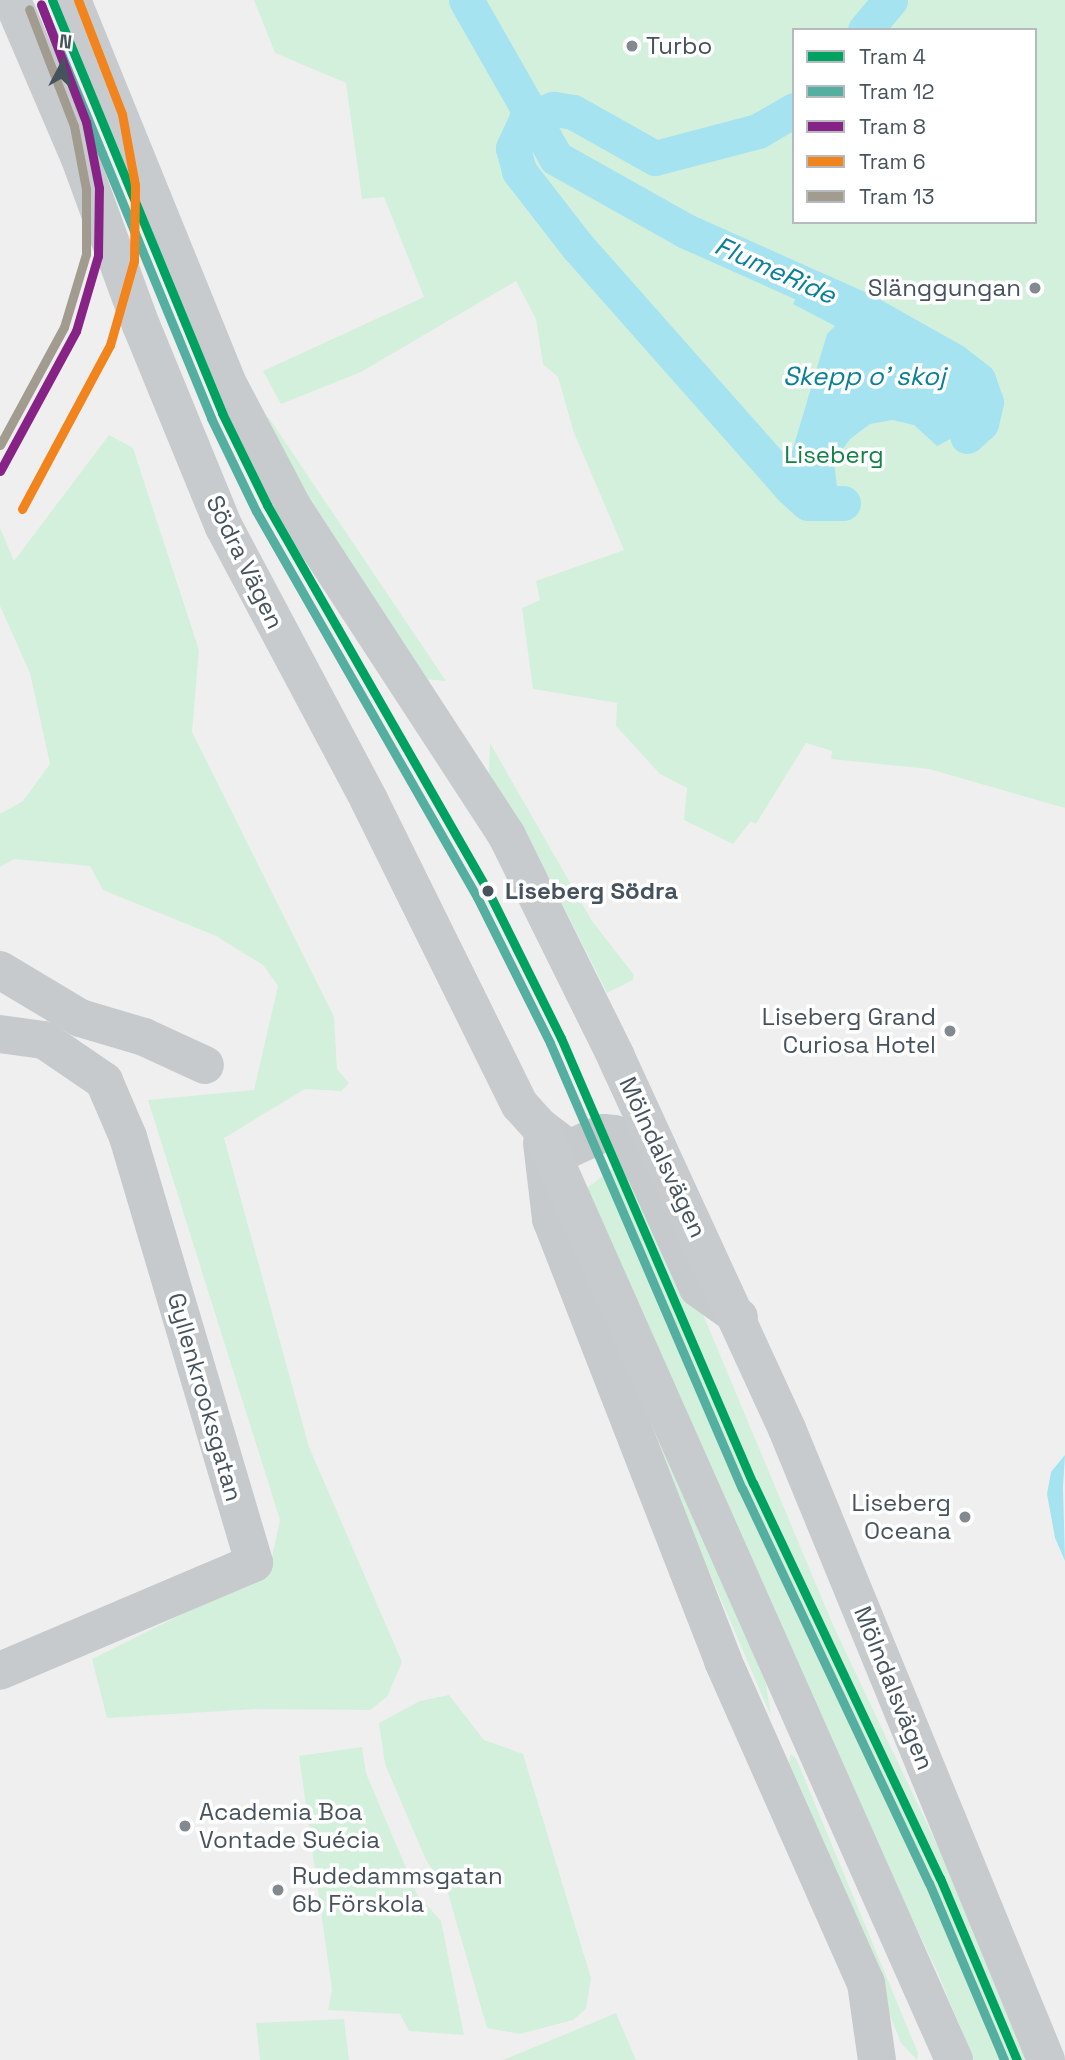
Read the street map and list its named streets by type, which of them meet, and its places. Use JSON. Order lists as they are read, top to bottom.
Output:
{
  "streets": {
    "main road": ["Södra Vägen", "Mölndalsvägen"],
    "street": ["Gyllenkrooksgatan"]
  },
  "crossings": [
    ["Södra Vägen", "Mölndalsvägen"]
  ],
  "water": ["FlumeRide", "Skepp o' skoj"],
  "parks": ["Liseberg"],
  "places": [
    "Turbo",
    "Slänggungan",
    "Liseberg Södra",
    "Liseberg Grand Curiosa Hotel",
    "Liseberg Oceana",
    "Academia Boa Vontade Suécia",
    "Rudedammsgatan 6b Förskola"
  ],
  "lines": [
    "tram line 4",
    "tram line 6",
    "tram line 8",
    "tram line 12",
    "tram line 13"
  ],
  "legend": [
    "Tram 4",
    "Tram 12",
    "Tram 8",
    "Tram 6",
    "Tram 13"
  ],
  "north": "top"
}
